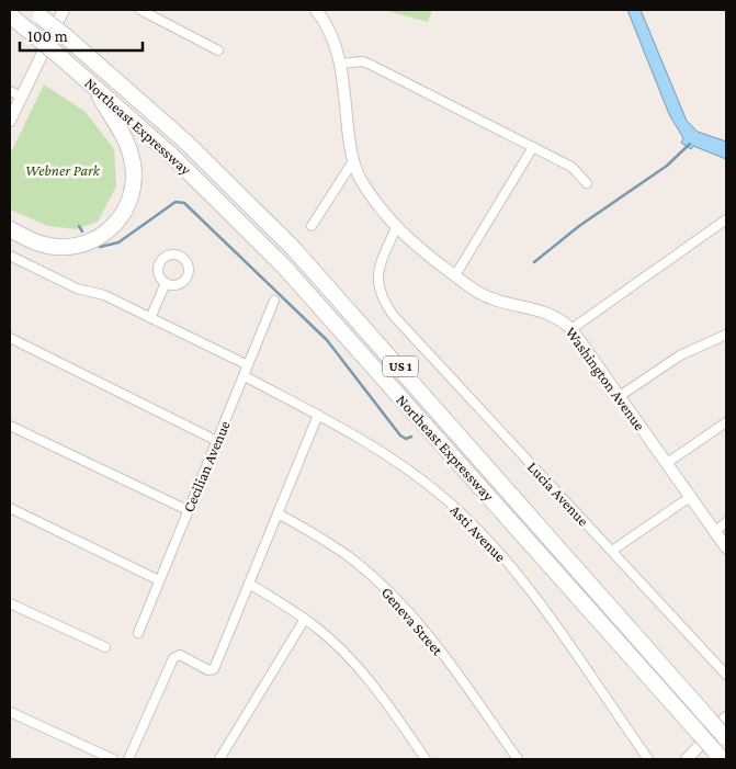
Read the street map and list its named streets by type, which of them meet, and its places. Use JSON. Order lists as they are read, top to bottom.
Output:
{
  "streets": {
    "highway": ["Northeast Expressway", "US 1"],
    "street": [
      "Washington Avenue",
      "Cecilian Avenue",
      "Lucia Avenue",
      "Asti Avenue",
      "Geneva Street"
    ]
  },
  "crossings": [
    ["Washington Avenue", "Lucia Avenue"],
    ["Cecilian Avenue", "Asti Avenue"]
  ],
  "parks": ["Webner Park"],
  "scale_bar": "100 m"
}
